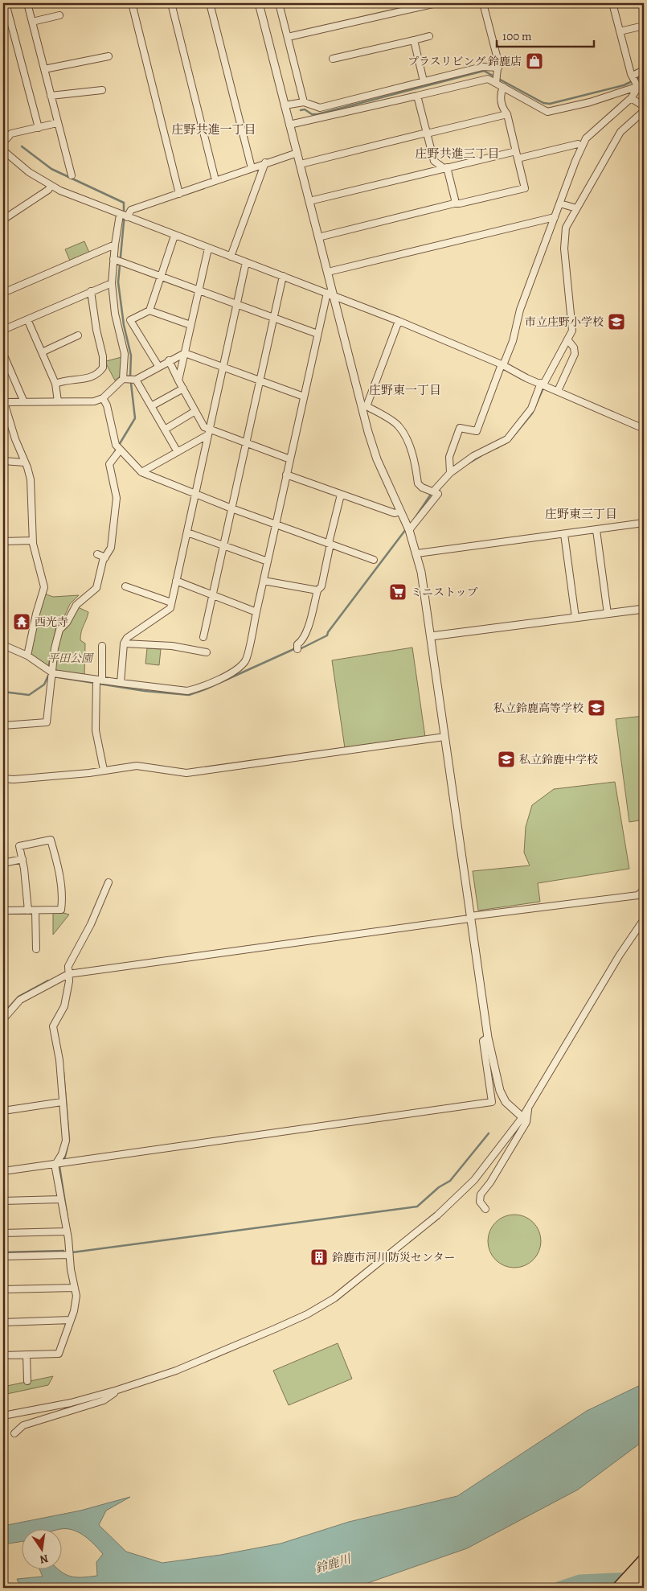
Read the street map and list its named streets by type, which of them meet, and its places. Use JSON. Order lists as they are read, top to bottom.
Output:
{
  "districts": [
    "庄野共進一丁目",
    "庄野共進三丁目",
    "庄野東一丁目",
    "庄野東三丁目"
  ],
  "water": ["鈴鹿川"],
  "parks": ["平田公園"],
  "places": {
    "shop": ["プラスリビング 鈴鹿店"],
    "school or university": ["市立庄野小学校", "私立鈴鹿高等学校", "私立鈴鹿中学校"],
    "supermarket": ["ミニストップ"],
    "temple": ["西光寺"],
    "building": ["鈴鹿市河川防災センター"]
  },
  "scale_bar": "100 m",
  "north": "bottom"
}
